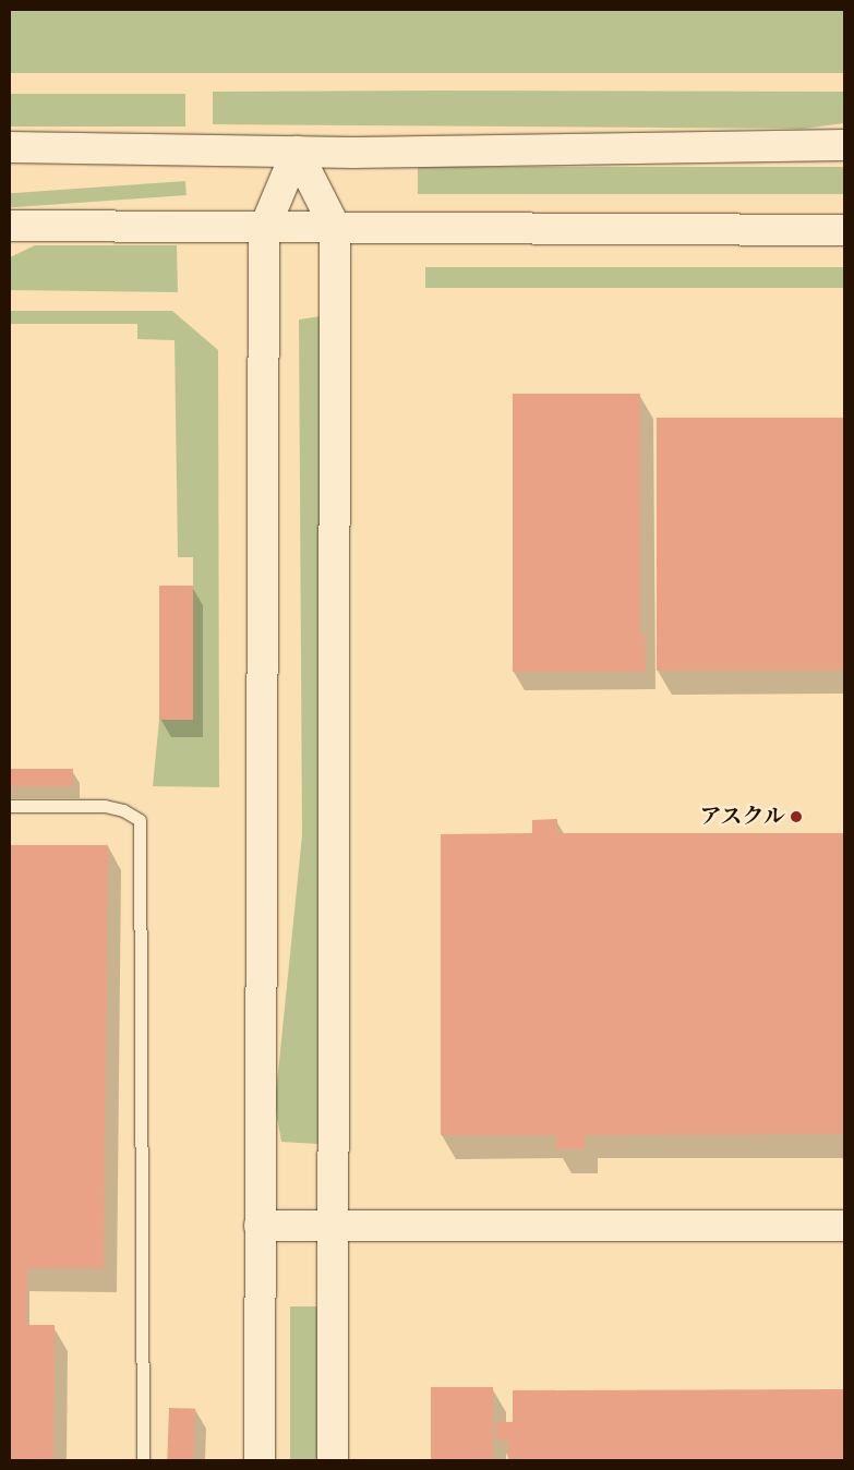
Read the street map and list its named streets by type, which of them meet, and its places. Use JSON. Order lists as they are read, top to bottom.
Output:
{
  "places": ["アスクル"]
}
